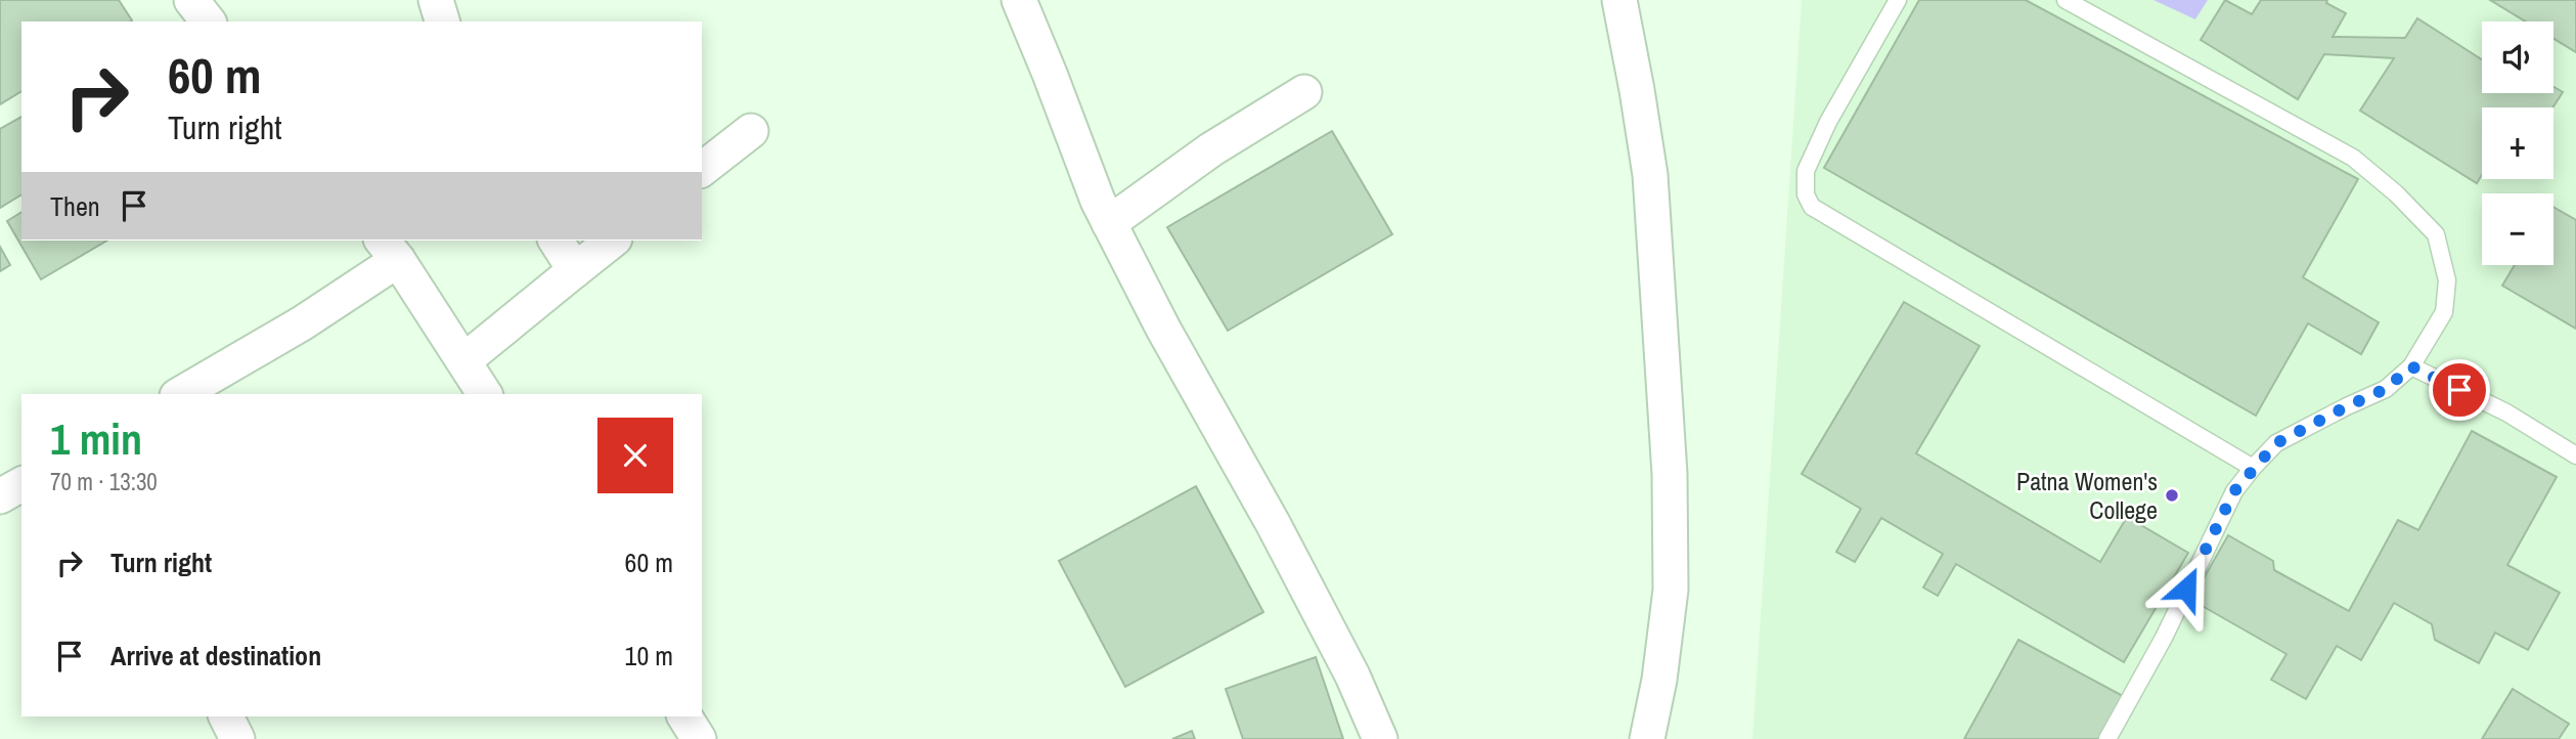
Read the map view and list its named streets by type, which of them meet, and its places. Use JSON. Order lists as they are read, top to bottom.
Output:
{
  "places": ["Patna Women's College"],
  "page": {
    "map_buttons": ["+", "−"],
    "turn": ["60 m", "Turn right"],
    "then": "Then",
    "heading": ["1 min", "70 m · 13:30"],
    "list": [
      {
        "name": "Turn right",
        "value": "60 m"
      },
      {
        "name": "Arrive at destination",
        "value": "10 m"
      }
    ]
  }
}
